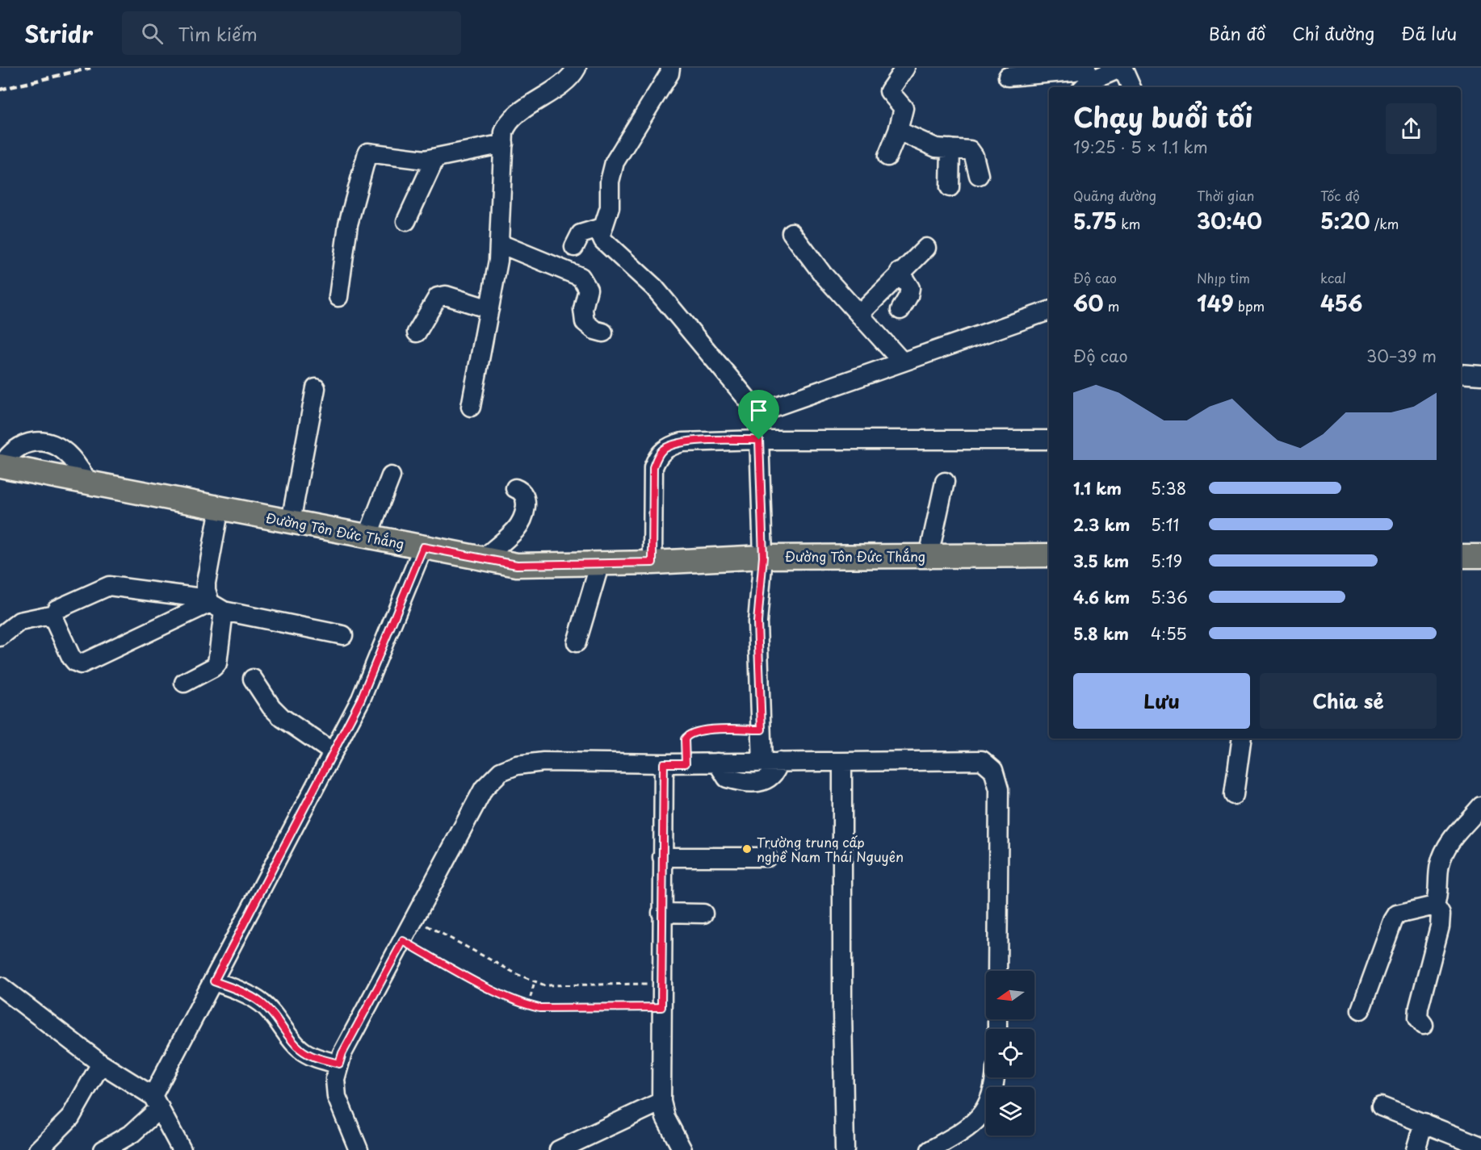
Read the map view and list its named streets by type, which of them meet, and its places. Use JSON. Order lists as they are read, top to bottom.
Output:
{
  "streets": {
    "main road": ["Đường Tôn Đức Thắng"]
  },
  "places": ["Trường trung cấp nghề Nam Thái Nguyên"],
  "north": "left",
  "page": {
    "header": "Stridr",
    "search": "Tìm kiếm",
    "nav": ["Bản đồ", "Chỉ đường", "Đã lưu"],
    "heading": ["Chạy buổi tối", "19:25 · 5 × 1.1 km"],
    "stats": [
      ["Quãng đường", "5.75 km"],
      ["Thời gian", "30:40"],
      ["Tốc độ", "5:20 /km"],
      ["Độ cao", "60 m"],
      ["Nhịp tim", "149 bpm"],
      ["kcal", "456"]
    ],
    "chart": ["Độ cao", "30–39 m"],
    "list": [
      {
        "name": "1.1 km",
        "note": "5:38"
      },
      {
        "name": "2.3 km",
        "note": "5:11"
      },
      {
        "name": "3.5 km",
        "note": "5:19"
      },
      {
        "name": "4.6 km",
        "note": "5:36"
      },
      {
        "name": "5.8 km",
        "note": "4:55"
      }
    ],
    "buttons": ["Lưu", "Chia sẻ"]
  }
}
